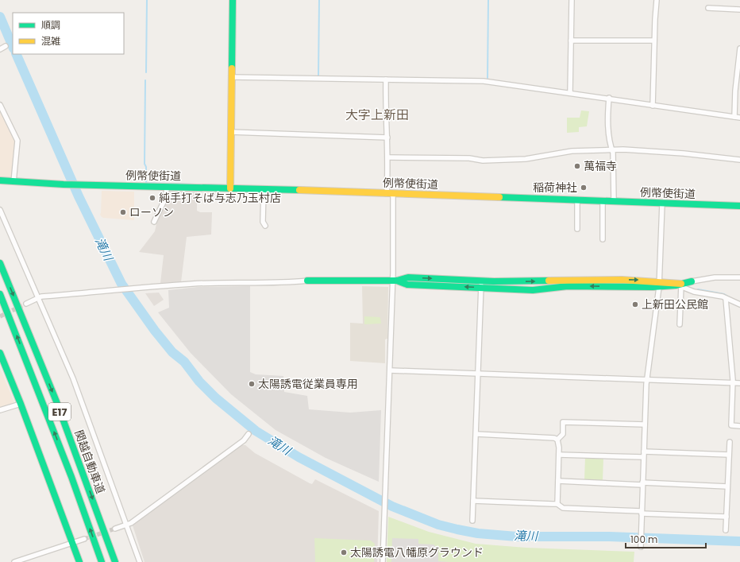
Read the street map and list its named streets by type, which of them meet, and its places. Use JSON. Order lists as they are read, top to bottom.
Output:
{
  "streets": {
    "main road": ["例幣使街道", "E17", "関越自動車道"]
  },
  "districts": ["大字上新田"],
  "water": ["滝川"],
  "places": [
    "萬福寺",
    "稲荷神社",
    "純手打そば与志乃玉村店",
    "ローソン",
    "上新田公民館",
    "太陽誘電従業員専用",
    "太陽誘電八幡原グラウンド"
  ],
  "legend": ["順調", "混雑"],
  "scale_bar": "100 m"
}
